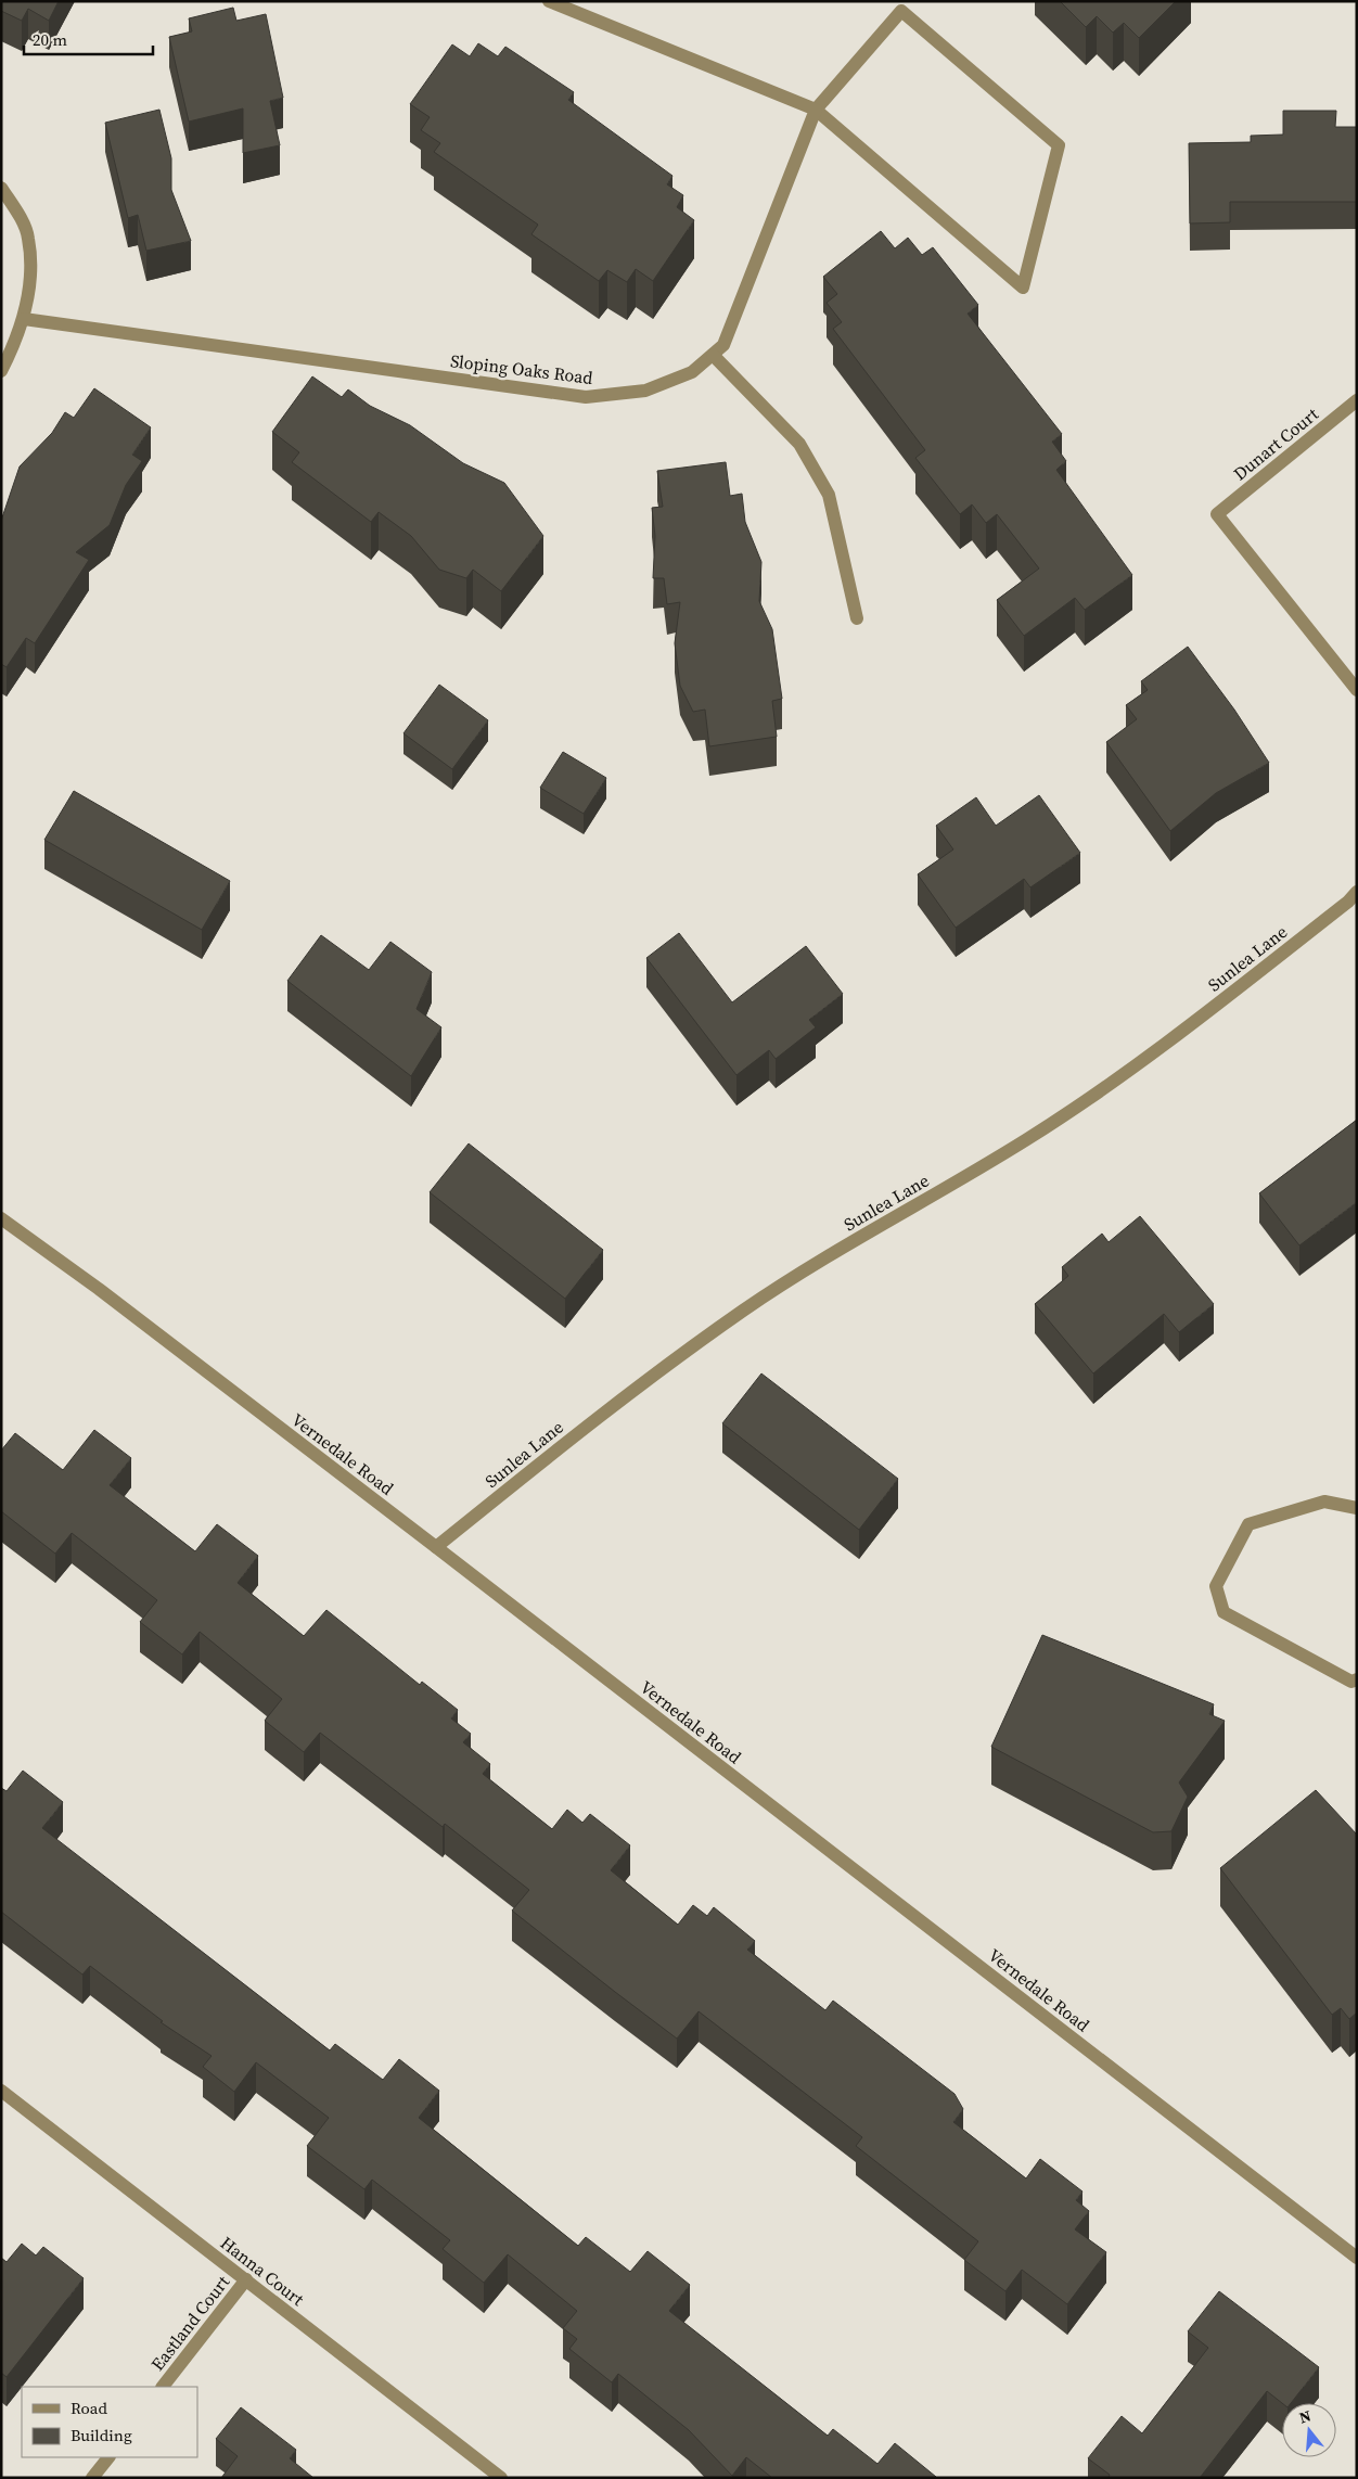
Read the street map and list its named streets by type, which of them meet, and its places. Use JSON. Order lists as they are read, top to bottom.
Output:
{
  "streets": {
    "street": [
      "Sloping Oaks Road",
      "Dunart Court",
      "Sunlea Lane",
      "Vernedale Road",
      "Hanna Court",
      "Eastland Court"
    ]
  },
  "crossings": [
    ["Sunlea Lane", "Vernedale Road"],
    ["Hanna Court", "Eastland Court"]
  ],
  "legend": ["Road", "Building"],
  "scale_bar": "20 m",
  "north": "top"
}
